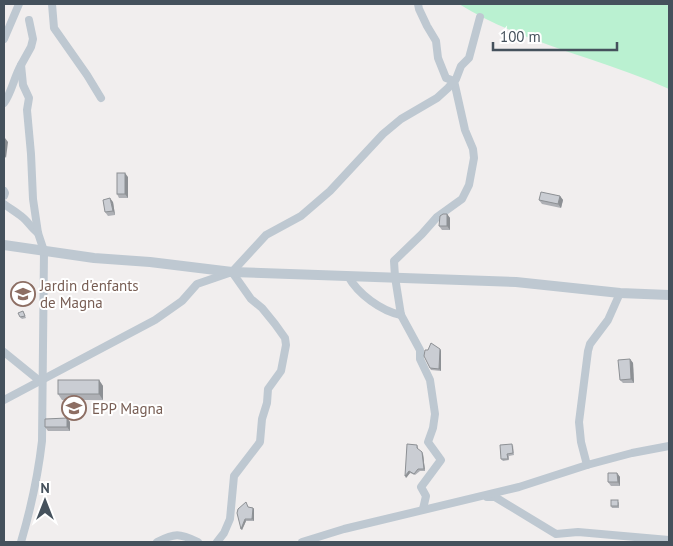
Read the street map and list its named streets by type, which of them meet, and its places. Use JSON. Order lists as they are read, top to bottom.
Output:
{
  "places": {
    "school or university": ["Jardin d'enfants de Magna", "EPP Magna"]
  },
  "scale_bar": "100 m",
  "north": "top"
}
